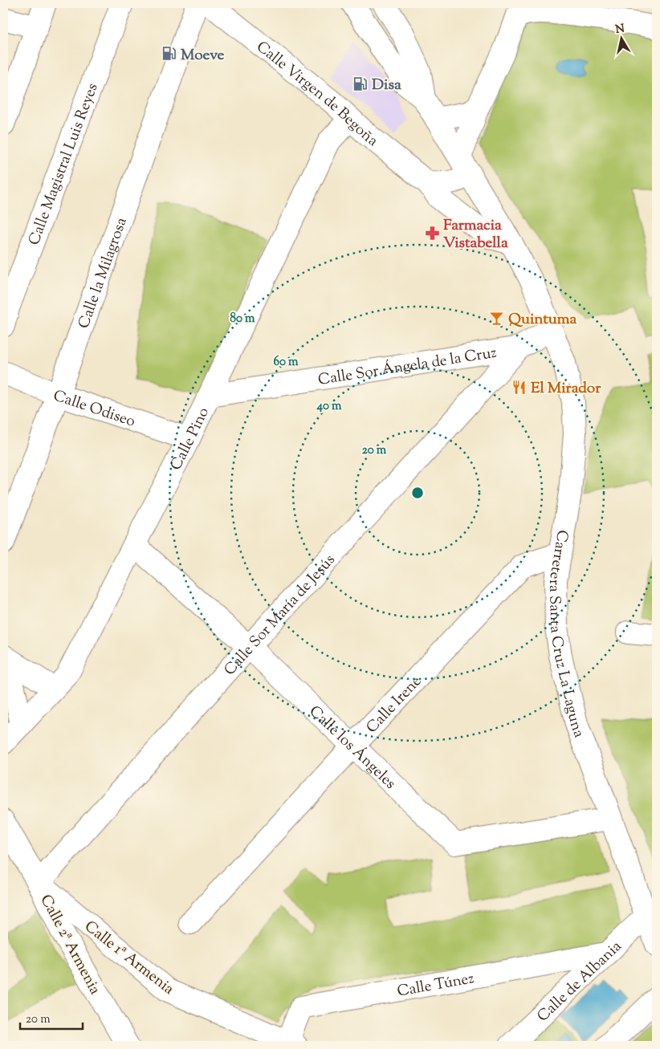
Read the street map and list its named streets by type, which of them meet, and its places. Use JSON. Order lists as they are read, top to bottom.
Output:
{
  "streets": {
    "street": [
      "Calle Virgen de Begoña",
      "Calle Magistral Luis Reyes",
      "Calle la Milagrosa",
      "Calle Sor Ángela de la Cruz",
      "Calle Odiseo",
      "Calle Pino",
      "Calle Sor María de Jesús",
      "Carretera Santa Cruz La Laguna",
      "Calle Irene",
      "Calle los Ángeles",
      "Calle 2ª Armenia",
      "Calle 1ª Armenia",
      "Calle de Albania",
      "Calle Túnez"
    ]
  },
  "crossings": [
    ["Calle Virgen de Begoña", "Calle Pino"],
    ["Calle Virgen de Begoña", "Carretera Santa Cruz La Laguna"],
    ["Calle la Milagrosa", "Calle Odiseo"],
    ["Calle Sor Ángela de la Cruz", "Calle Pino"],
    ["Calle Sor Ángela de la Cruz", "Calle Sor María de Jesús"],
    ["Calle Sor Ángela de la Cruz", "Carretera Santa Cruz La Laguna"],
    ["Calle Odiseo", "Calle Pino"],
    ["Calle Pino", "Calle los Ángeles"],
    ["Calle Sor María de Jesús", "Calle los Ángeles"],
    ["Calle Sor María de Jesús", "Calle 2ª Armenia"],
    ["Calle Sor María de Jesús", "Calle 1ª Armenia"],
    ["Carretera Santa Cruz La Laguna", "Calle Irene"],
    ["Carretera Santa Cruz La Laguna", "Calle los Ángeles"],
    ["Carretera Santa Cruz La Laguna", "Calle de Albania"],
    ["Calle Irene", "Calle los Ángeles"],
    ["Calle 2ª Armenia", "Calle 1ª Armenia"],
    ["Calle 1ª Armenia", "Calle Túnez"],
    ["Calle de Albania", "Calle Túnez"]
  ],
  "places": {
    "fuel station": ["Moeve", "Disa"],
    "pharmacy": ["Farmacia Vistabella"],
    "bar": ["Quintuma"],
    "restaurant": ["El Mirador"]
  },
  "scale_bar": "20 m",
  "north": "top",
  "rings": [
    "80 m",
    "60 m",
    "40 m",
    "20 m"
  ]
}
